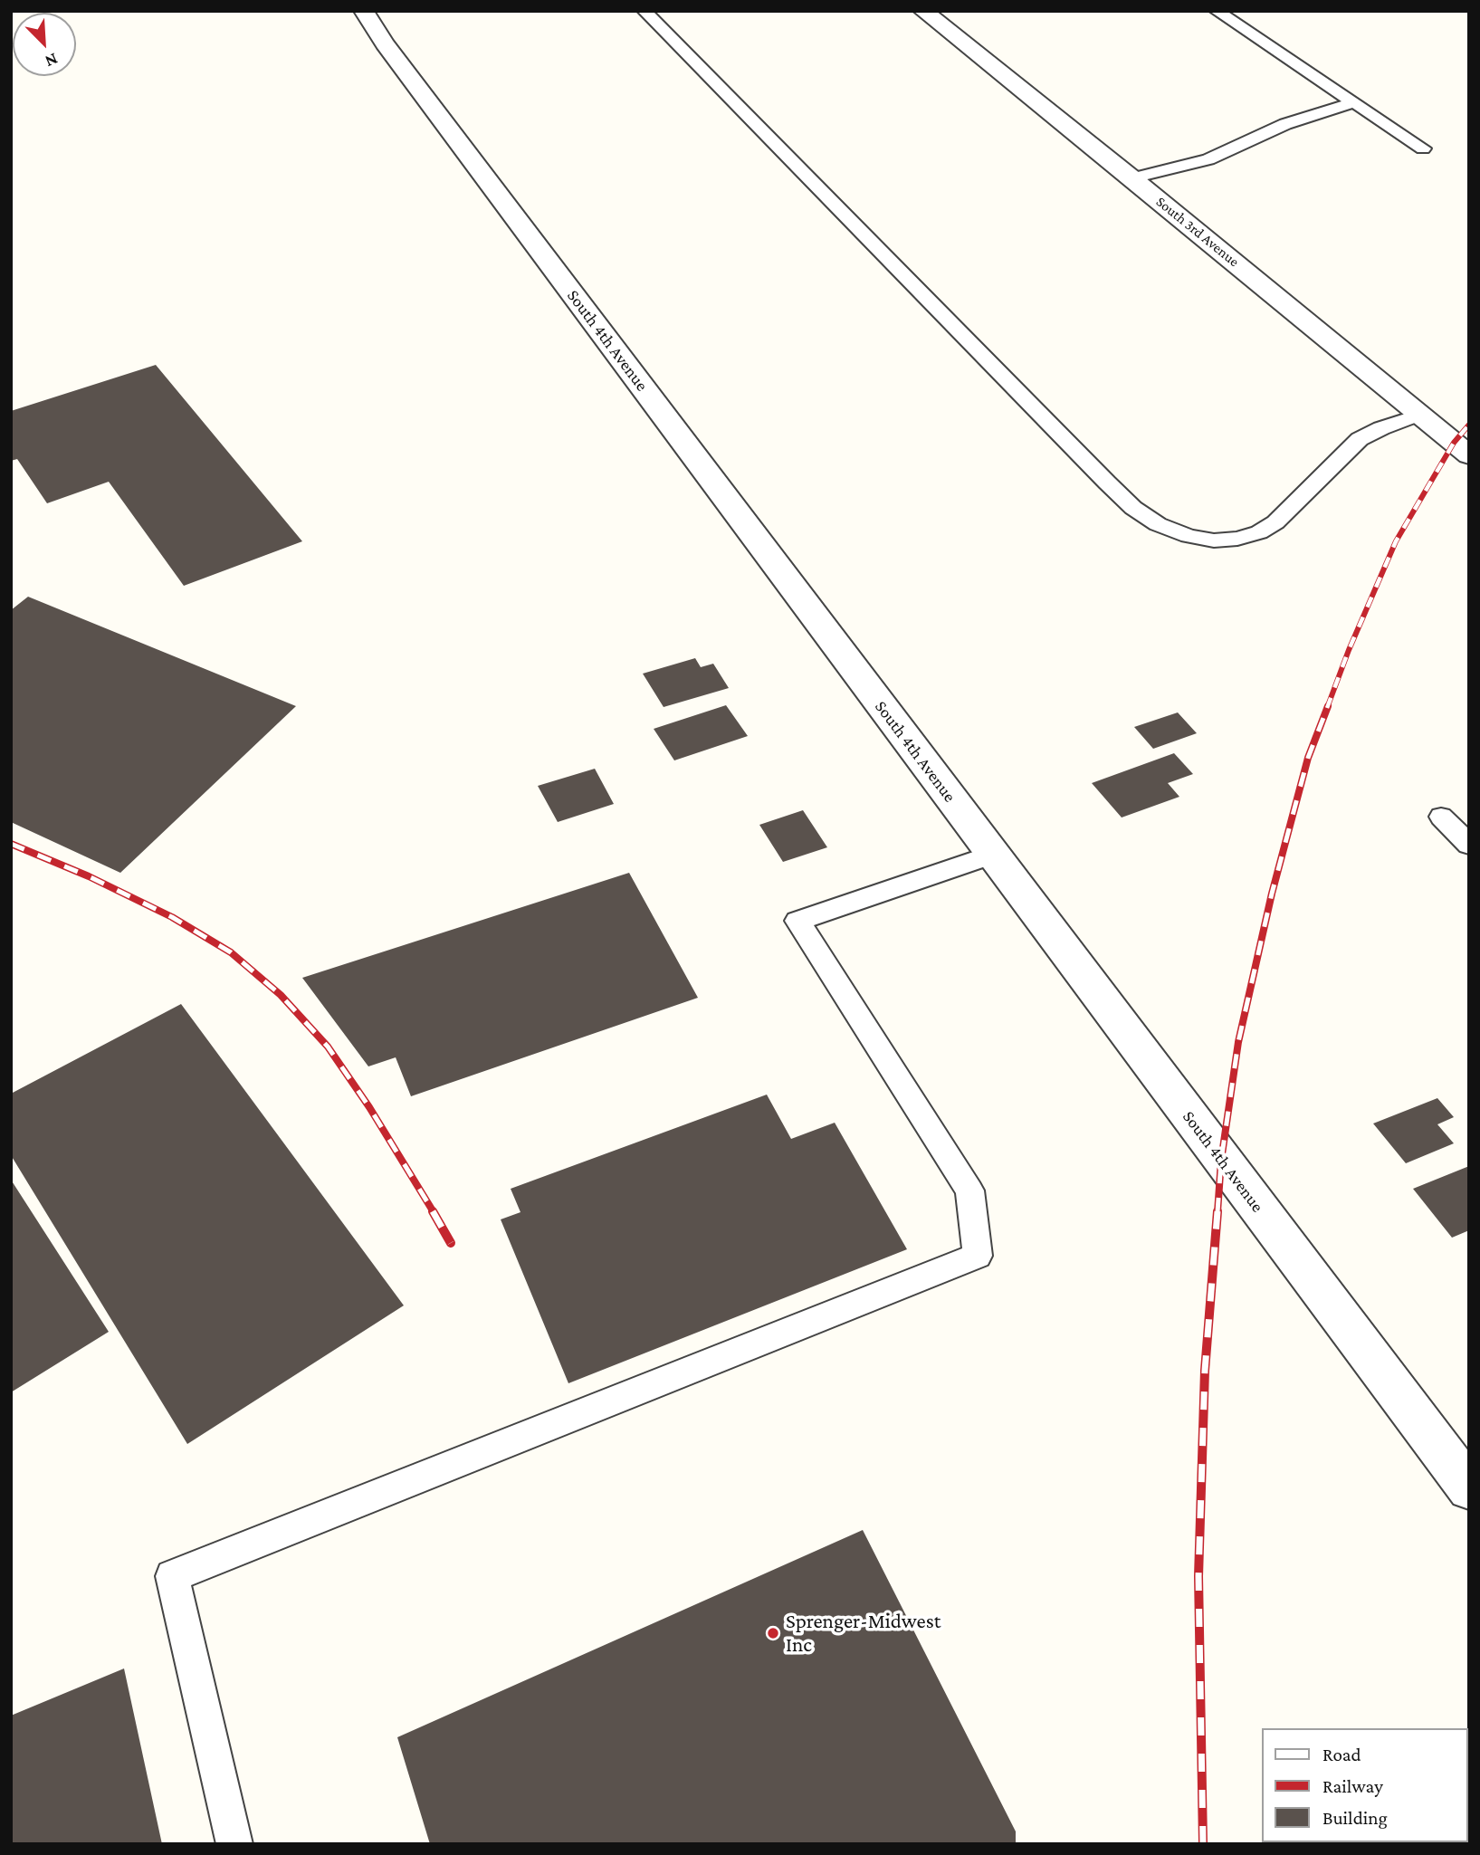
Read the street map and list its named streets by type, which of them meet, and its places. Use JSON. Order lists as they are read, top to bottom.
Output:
{
  "streets": {
    "street": ["South 3rd Avenue", "South 4th Avenue"]
  },
  "places": ["Sprenger-Midwest Inc"],
  "legend": ["Road", "Railway", "Building"],
  "north": "bottom right"
}
